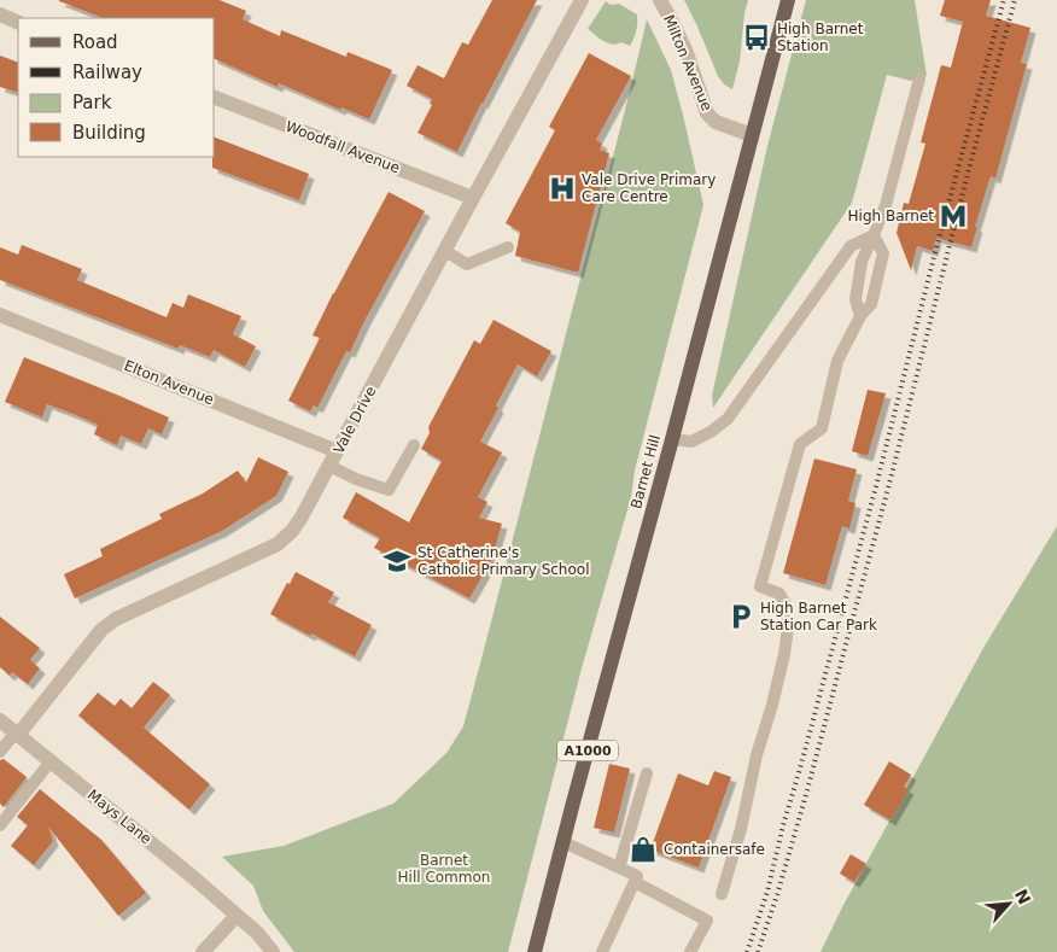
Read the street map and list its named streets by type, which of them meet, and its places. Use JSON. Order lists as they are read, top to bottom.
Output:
{
  "streets": {
    "main road": ["Barnet Hill", "A1000"],
    "street": [
      "Milton Avenue",
      "Woodfall Avenue",
      "Elton Avenue",
      "Vale Drive",
      "Mays Lane"
    ]
  },
  "crossings": [
    ["Milton Avenue", "Barnet Hill"],
    ["Woodfall Avenue", "Vale Drive"],
    ["Elton Avenue", "Vale Drive"],
    ["Vale Drive", "Mays Lane"]
  ],
  "parks": ["Barnet Hill Common"],
  "places": {
    "bus stop": ["High Barnet Station"],
    "hospital": ["Vale Drive Primary Care Centre"],
    "metro station": ["High Barnet"],
    "school or university": ["St Catherine's Catholic Primary School"],
    "parking": ["High Barnet Station Car Park"],
    "shop": ["Containersafe"]
  },
  "legend": [
    "Road",
    "Railway",
    "Park",
    "Building"
  ],
  "north": "top right"
}
